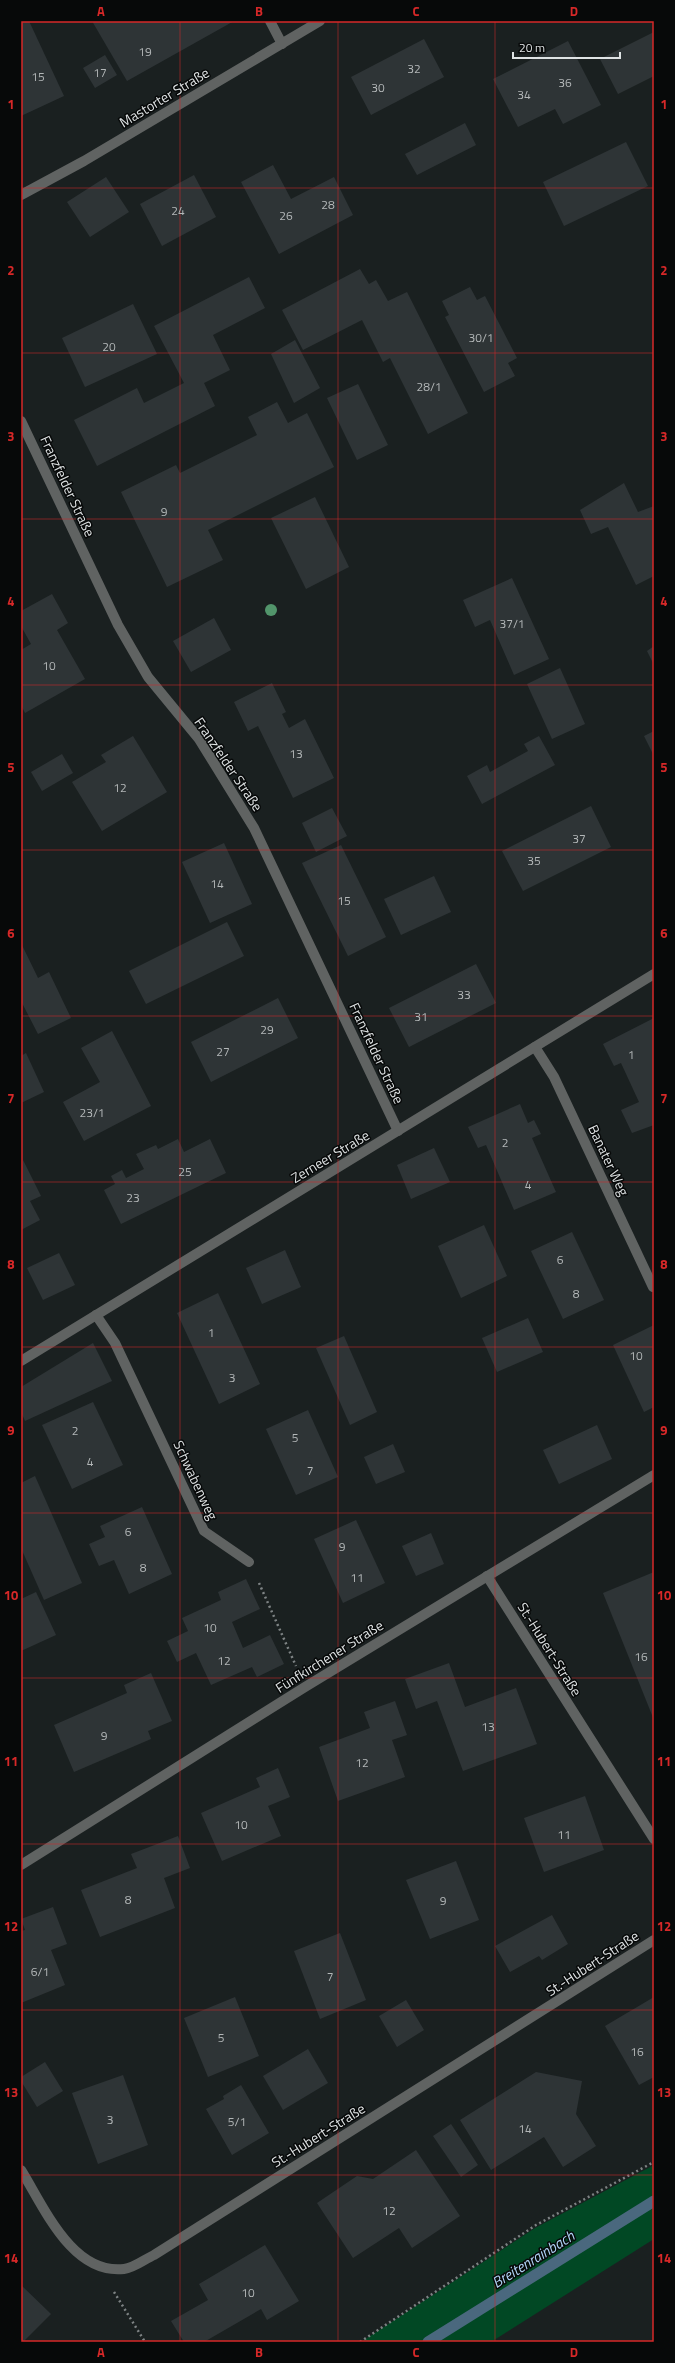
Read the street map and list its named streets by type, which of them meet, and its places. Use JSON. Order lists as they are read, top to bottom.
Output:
{
  "streets": {
    "street": [
      "Mastorter Straße",
      "Franzfelder Straße",
      "Zerneer Straße",
      "Banater Weg",
      "Schwabenweg",
      "St.-Hubert-Straße",
      "Fünfkirchener Straße"
    ]
  },
  "crossings": [
    ["Franzfelder Straße", "Zerneer Straße"],
    ["Zerneer Straße", "Banater Weg"],
    ["Zerneer Straße", "Schwabenweg"],
    ["St.-Hubert-Straße", "Fünfkirchener Straße"]
  ],
  "water": ["Breitenrainbach"],
  "house_numbers": [
    "19",
    "32",
    "17",
    "15",
    "36",
    "30",
    "34",
    "28",
    "24",
    "26",
    "30/1",
    "20",
    "28/1",
    "9",
    "37/1",
    "10",
    "13",
    "12",
    "37",
    "35",
    "14",
    "15",
    "33",
    "31",
    "29",
    "27",
    "1",
    "23/1",
    "2",
    "25",
    "4",
    "23",
    "6",
    "8",
    "1",
    "10",
    "3",
    "2",
    "5",
    "4",
    "7",
    "6",
    "9",
    "8",
    "11",
    "10",
    "16",
    "12",
    "13",
    "9",
    "12",
    "10",
    "11",
    "8",
    "9",
    "6/1",
    "7",
    "5",
    "16",
    "3",
    "5/1",
    "14",
    "12",
    "10"
  ],
  "scale_bar": "20 m",
  "grid": {
    "columns": [
      "A",
      "B",
      "C",
      "D"
    ],
    "rows": [
      "1",
      "2",
      "3",
      "4",
      "5",
      "6",
      "7",
      "8",
      "9",
      "10",
      "11",
      "12",
      "13",
      "14"
    ]
  }
}
